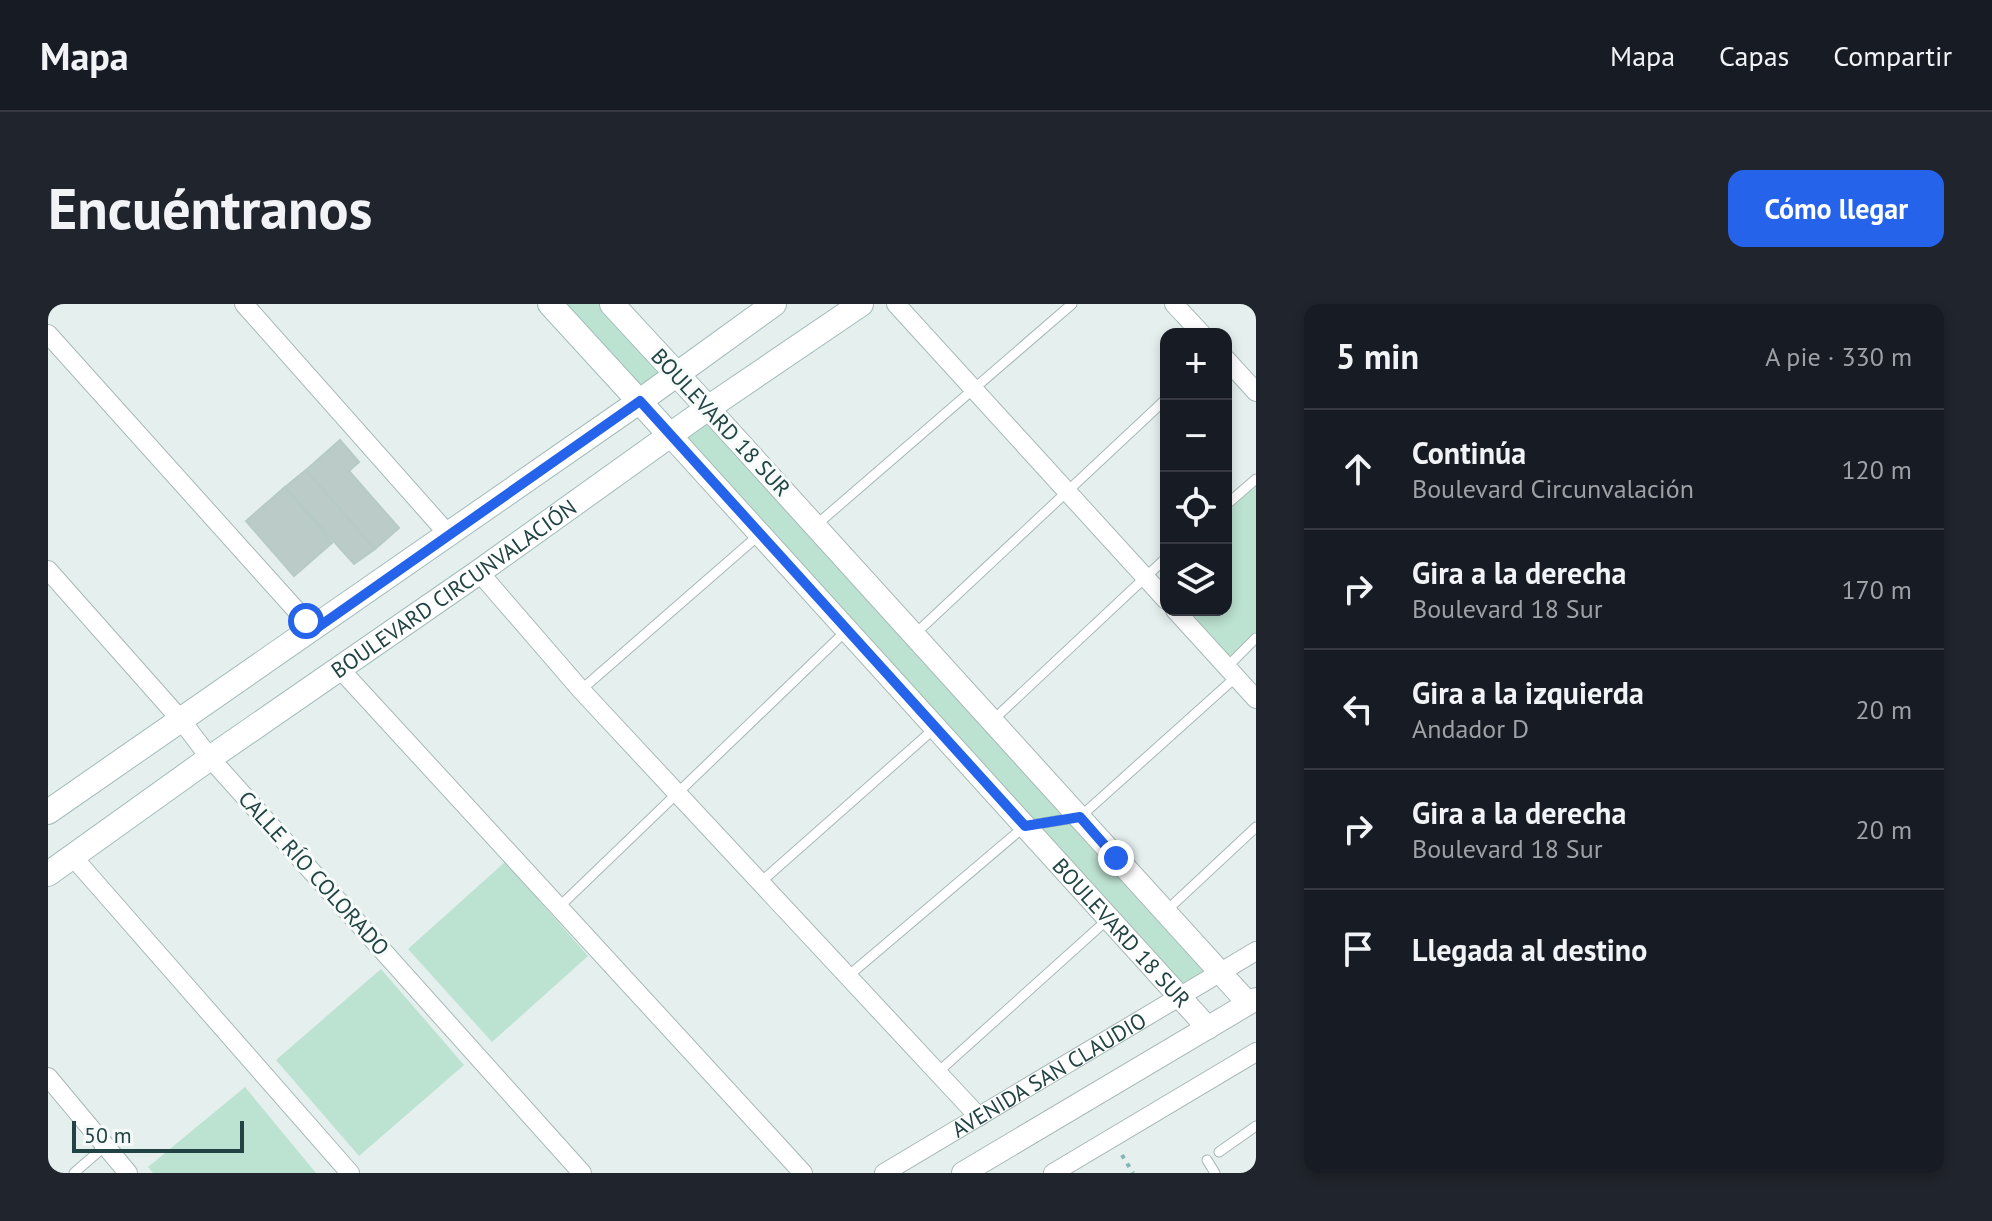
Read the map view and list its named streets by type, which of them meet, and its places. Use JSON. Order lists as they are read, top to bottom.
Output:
{
  "streets": {
    "main road": ["BOULEVARD 18 SUR", "BOULEVARD CIRCUNVALACIÓN"],
    "street": ["CALLE RÍO COLORADO", "AVENIDA SAN CLAUDIO"]
  },
  "crossings": [
    ["BOULEVARD 18 SUR", "BOULEVARD CIRCUNVALACIÓN"],
    ["BOULEVARD 18 SUR", "AVENIDA SAN CLAUDIO"],
    ["BOULEVARD CIRCUNVALACIÓN", "CALLE RÍO COLORADO"]
  ],
  "scale_bar": "50 m",
  "page": {
    "header": "Mapa",
    "nav": ["Mapa", "Capas", "Compartir"],
    "buttons": "Cómo llegar",
    "title": "Encuéntranos",
    "heading": ["5 min", "A pie · 330 m"],
    "map_buttons": ["+", "−"],
    "list": [
      ["Continúa", "Boulevard Circunvalación", "120 m"],
      ["Gira a la derecha", "Boulevard 18 Sur", "170 m"],
      ["Gira a la izquierda", "Andador D", "20 m"],
      ["Gira a la derecha", "Boulevard 18 Sur", "20 m"],
      "Llegada al destino"
    ],
    "scale": "50 m"
  }
}
